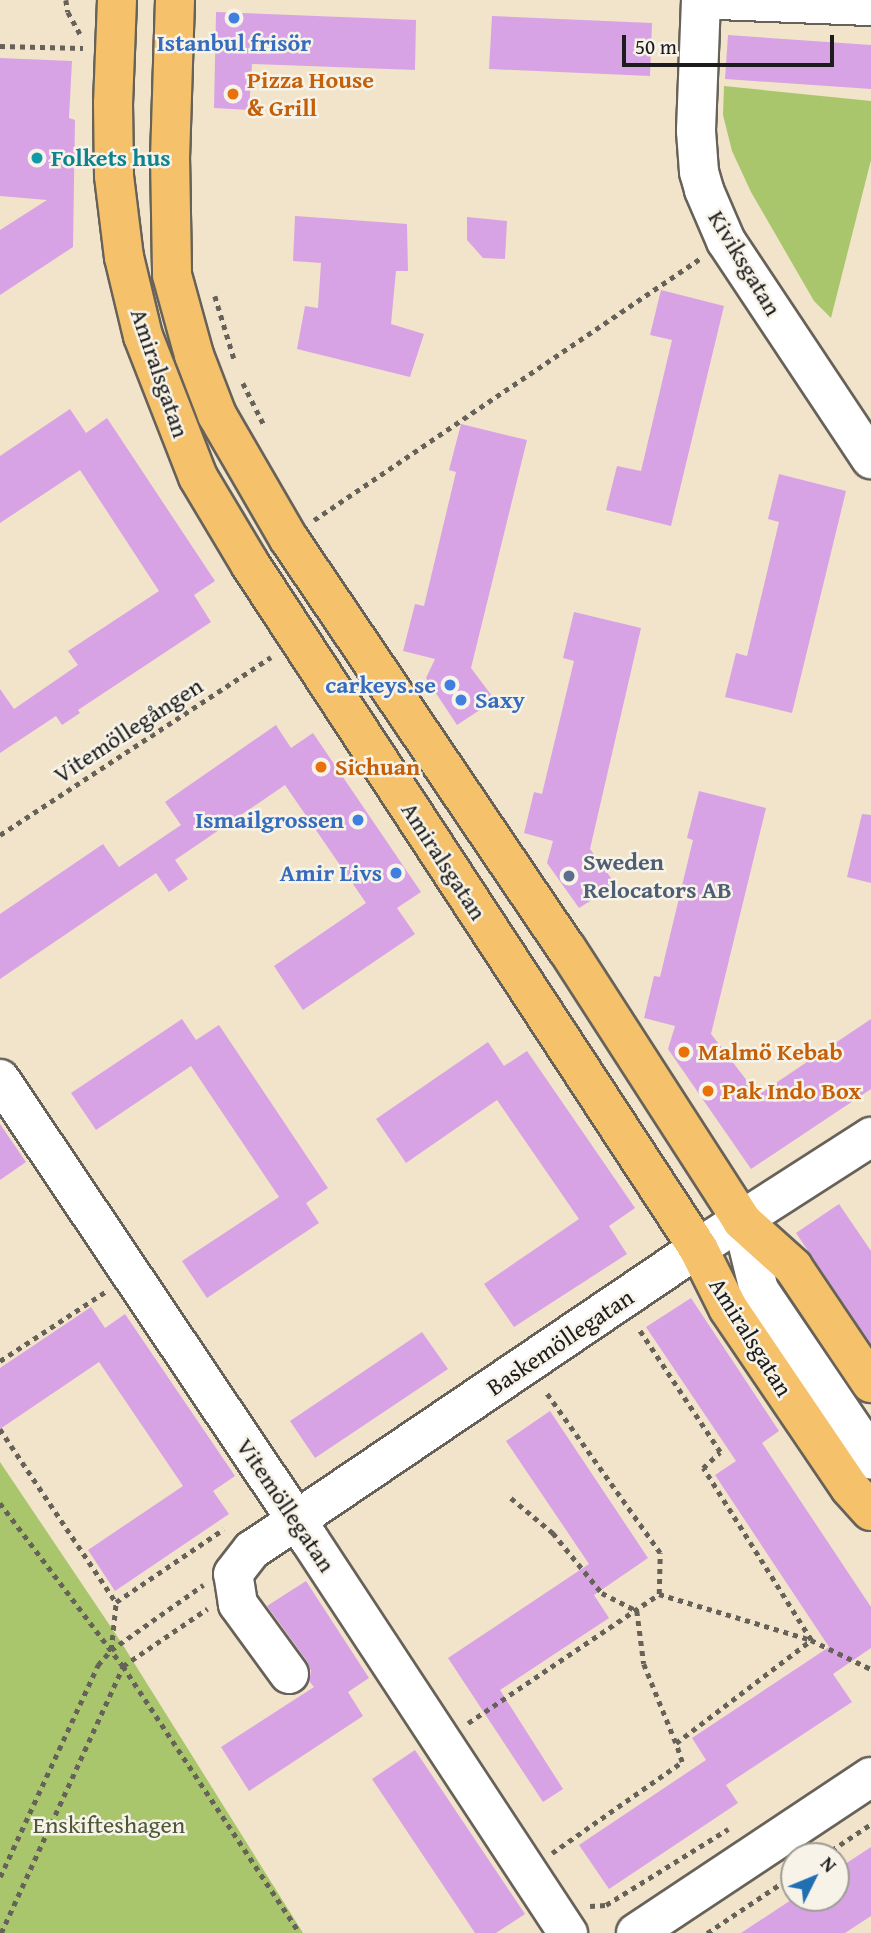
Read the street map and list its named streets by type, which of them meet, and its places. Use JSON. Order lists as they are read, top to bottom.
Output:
{
  "streets": {
    "main road": ["Amiralsgatan"],
    "street": ["Kiviksgatan", "Baskemöllegatan", "Vitemöllegatan"],
    "path": ["Vitemöllegången"]
  },
  "crossings": [
    ["Amiralsgatan", "Baskemöllegatan"],
    ["Baskemöllegatan", "Vitemöllegatan"]
  ],
  "parks": ["Enskifteshagen"],
  "places": [
    "Istanbul frisör",
    "Pizza House & Grill",
    "Folkets hus",
    "carkeys.se",
    "Saxy",
    "Sichuan",
    "Ismailgrossen",
    "Amir Livs",
    "Sweden Relocators AB",
    "Malmö Kebab",
    "Pak Indo Box"
  ],
  "scale_bar": "50 m",
  "north": "top right"
}
